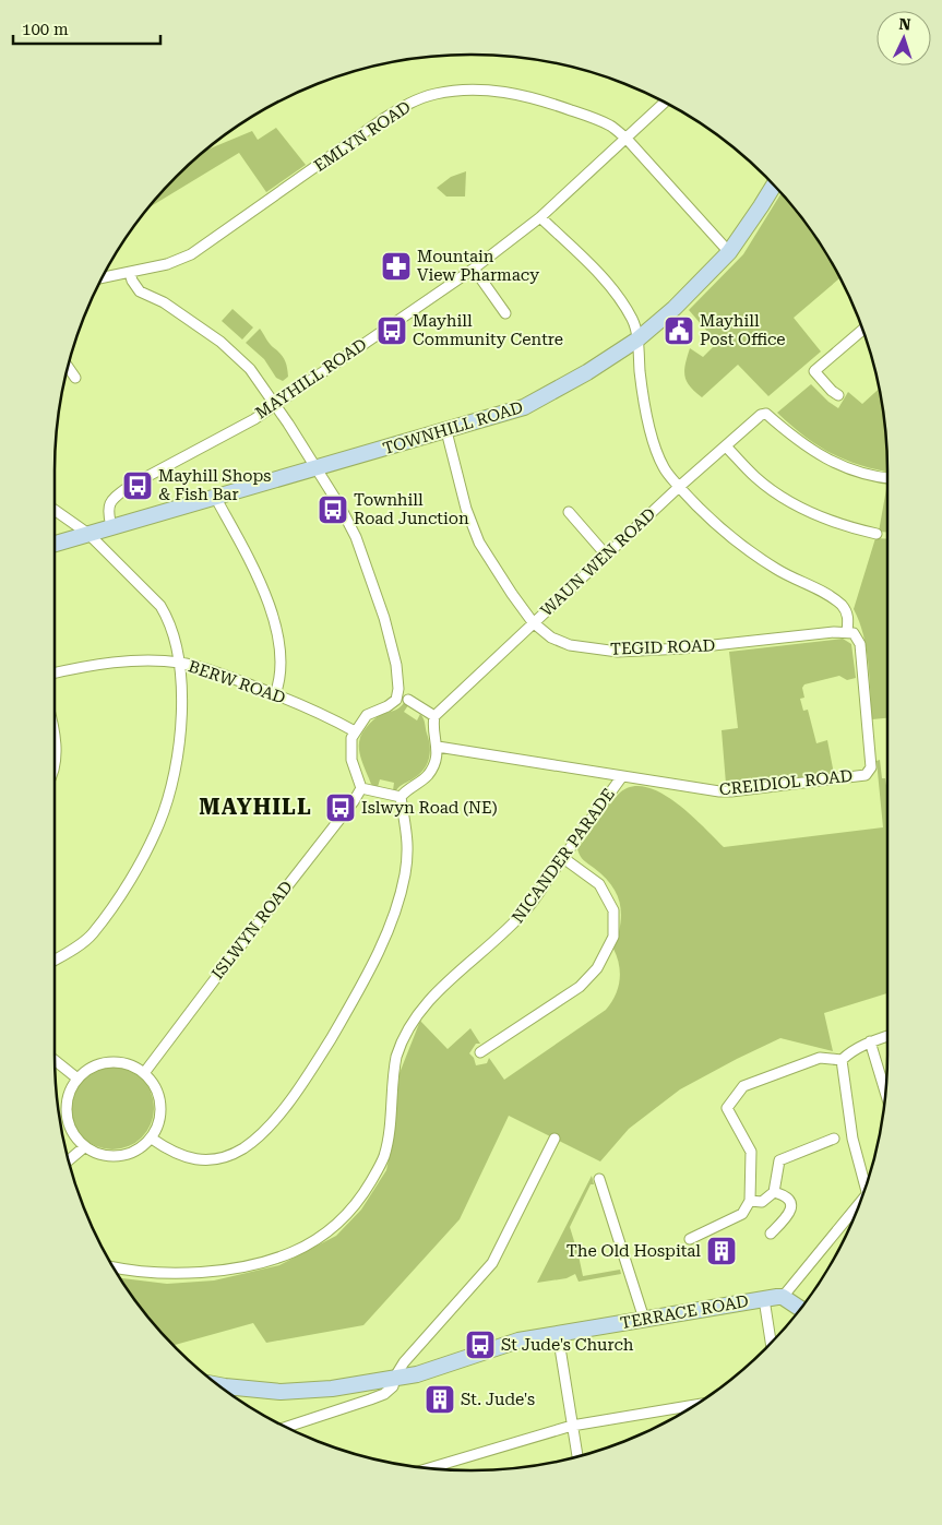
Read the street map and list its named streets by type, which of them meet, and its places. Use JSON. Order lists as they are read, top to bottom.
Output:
{
  "streets": {
    "street": [
      "EMLYN ROAD",
      "MAYHILL ROAD",
      "TOWNHILL ROAD",
      "WAUN WEN ROAD",
      "TEGID ROAD",
      "BERW ROAD",
      "CREIDIOL ROAD",
      "NICANDER PARADE",
      "ISLWYN ROAD",
      "TERRACE ROAD"
    ]
  },
  "crossings": [
    ["EMLYN ROAD", "MAYHILL ROAD"],
    ["EMLYN ROAD", "TOWNHILL ROAD"],
    ["MAYHILL ROAD", "TOWNHILL ROAD"],
    ["TOWNHILL ROAD", "TEGID ROAD"],
    ["WAUN WEN ROAD", "TEGID ROAD"],
    ["TEGID ROAD", "CREIDIOL ROAD"],
    ["CREIDIOL ROAD", "NICANDER PARADE"]
  ],
  "districts": ["MAYHILL"],
  "places": {
    "pharmacy": ["Mountain View Pharmacy"],
    "bus stop": [
      "Mayhill Community Centre",
      "Mayhill Shops & Fish Bar",
      "Townhill Road Junction",
      "Islwyn Road (NE)",
      "St Jude's Church"
    ],
    "public building": ["Mayhill Post Office"],
    "building": ["The Old Hospital", "St. Jude's"]
  },
  "scale_bar": "100 m",
  "north": "top"
}
